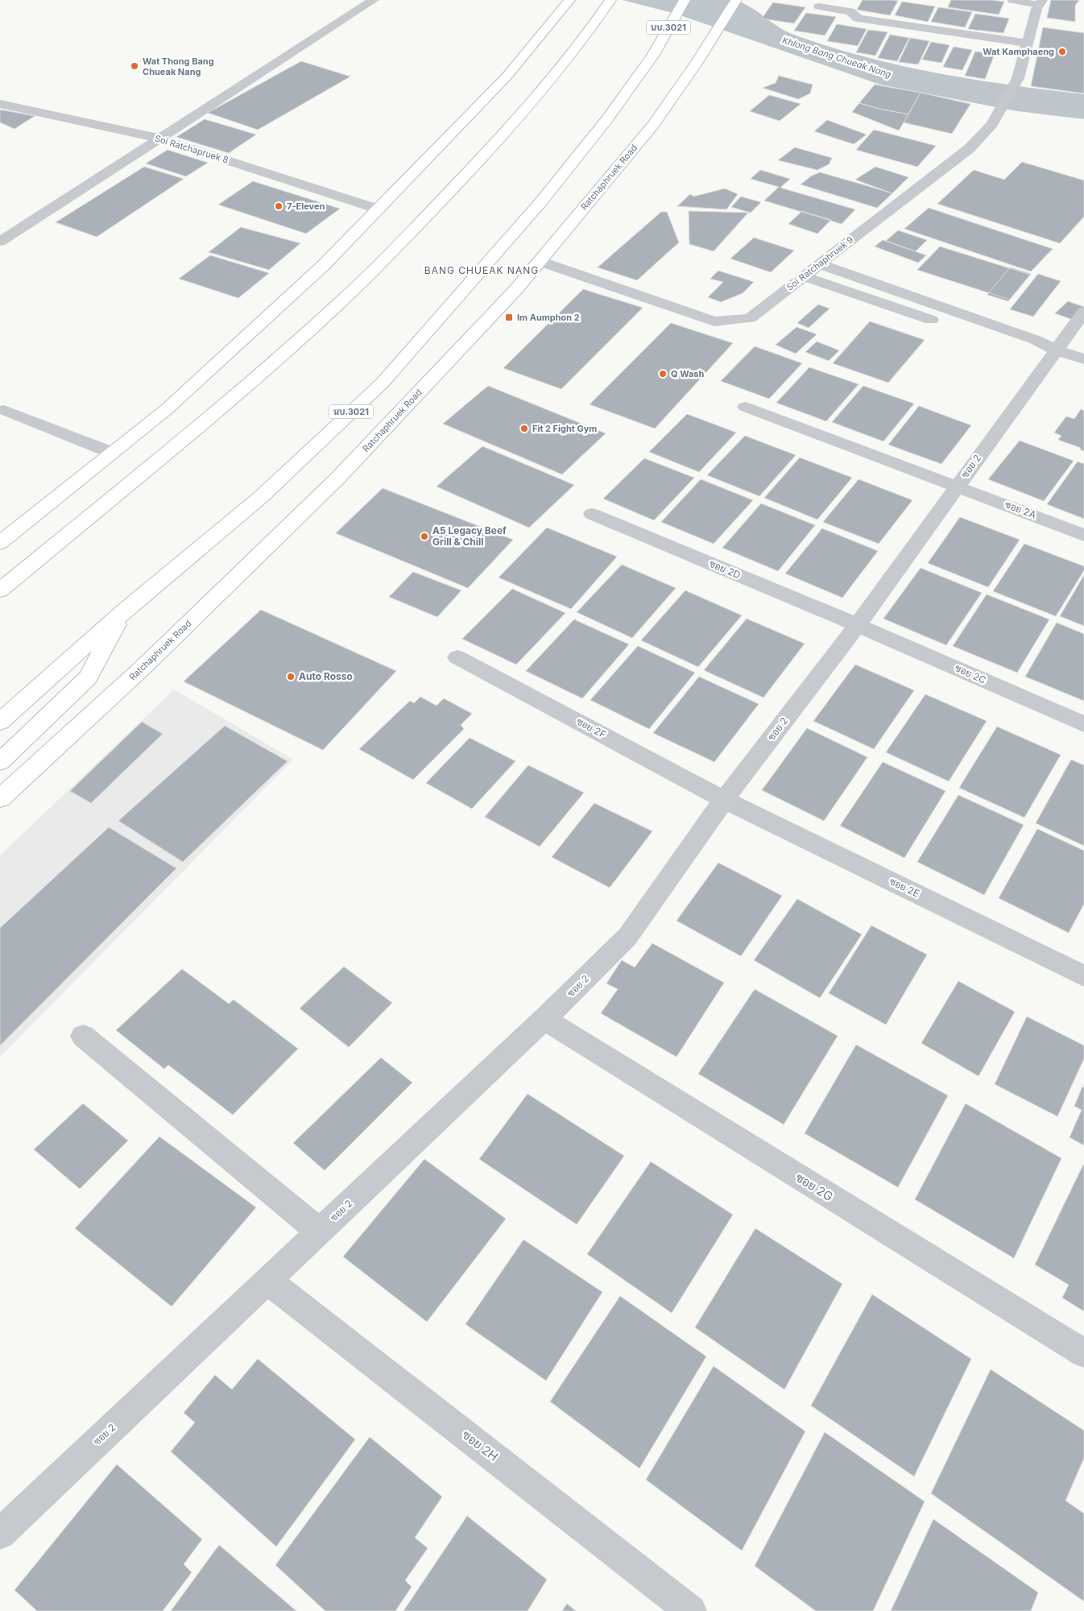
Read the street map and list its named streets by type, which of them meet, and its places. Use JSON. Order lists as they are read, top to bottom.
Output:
{
  "streets": {
    "main road": ["นบ.3021", "Ratchaphruek Road"],
    "street": [
      "Soi Ratchapruek 8",
      "Soi Ratchaphruek 9",
      "ซอย 2",
      "ซอย 2A",
      "ซอย 2D",
      "ซอย 2C",
      "ซอย 2F",
      "ซอย 2E",
      "ซอย 2G",
      "ซอย 2H"
    ]
  },
  "crossings": [
    ["Ratchaphruek Road", "Soi Ratchaphruek 9"],
    ["ซอย 2", "ซอย 2A"],
    ["ซอย 2", "ซอย 2D"],
    ["ซอย 2", "ซอย 2C"],
    ["ซอย 2", "ซอย 2F"],
    ["ซอย 2", "ซอย 2E"],
    ["ซอย 2", "ซอย 2G"],
    ["ซอย 2", "ซอย 2H"],
    ["ซอย 2D", "ซอย 2C"],
    ["ซอย 2F", "ซอย 2E"]
  ],
  "districts": ["BANG CHUEAK NANG"],
  "water": ["Khlong Bang Chueak Nang"],
  "places": {
    "other": [
      "Wat Kamphaeng",
      "Wat Thong Bang Chueak Nang",
      "7-Eleven",
      "Q Wash",
      "Fit 2 Fight Gym",
      "A5 Legacy Beef Grill & Chill",
      "Auto Rosso"
    ],
    "transit": ["Im Aumphon 2"]
  }
}
